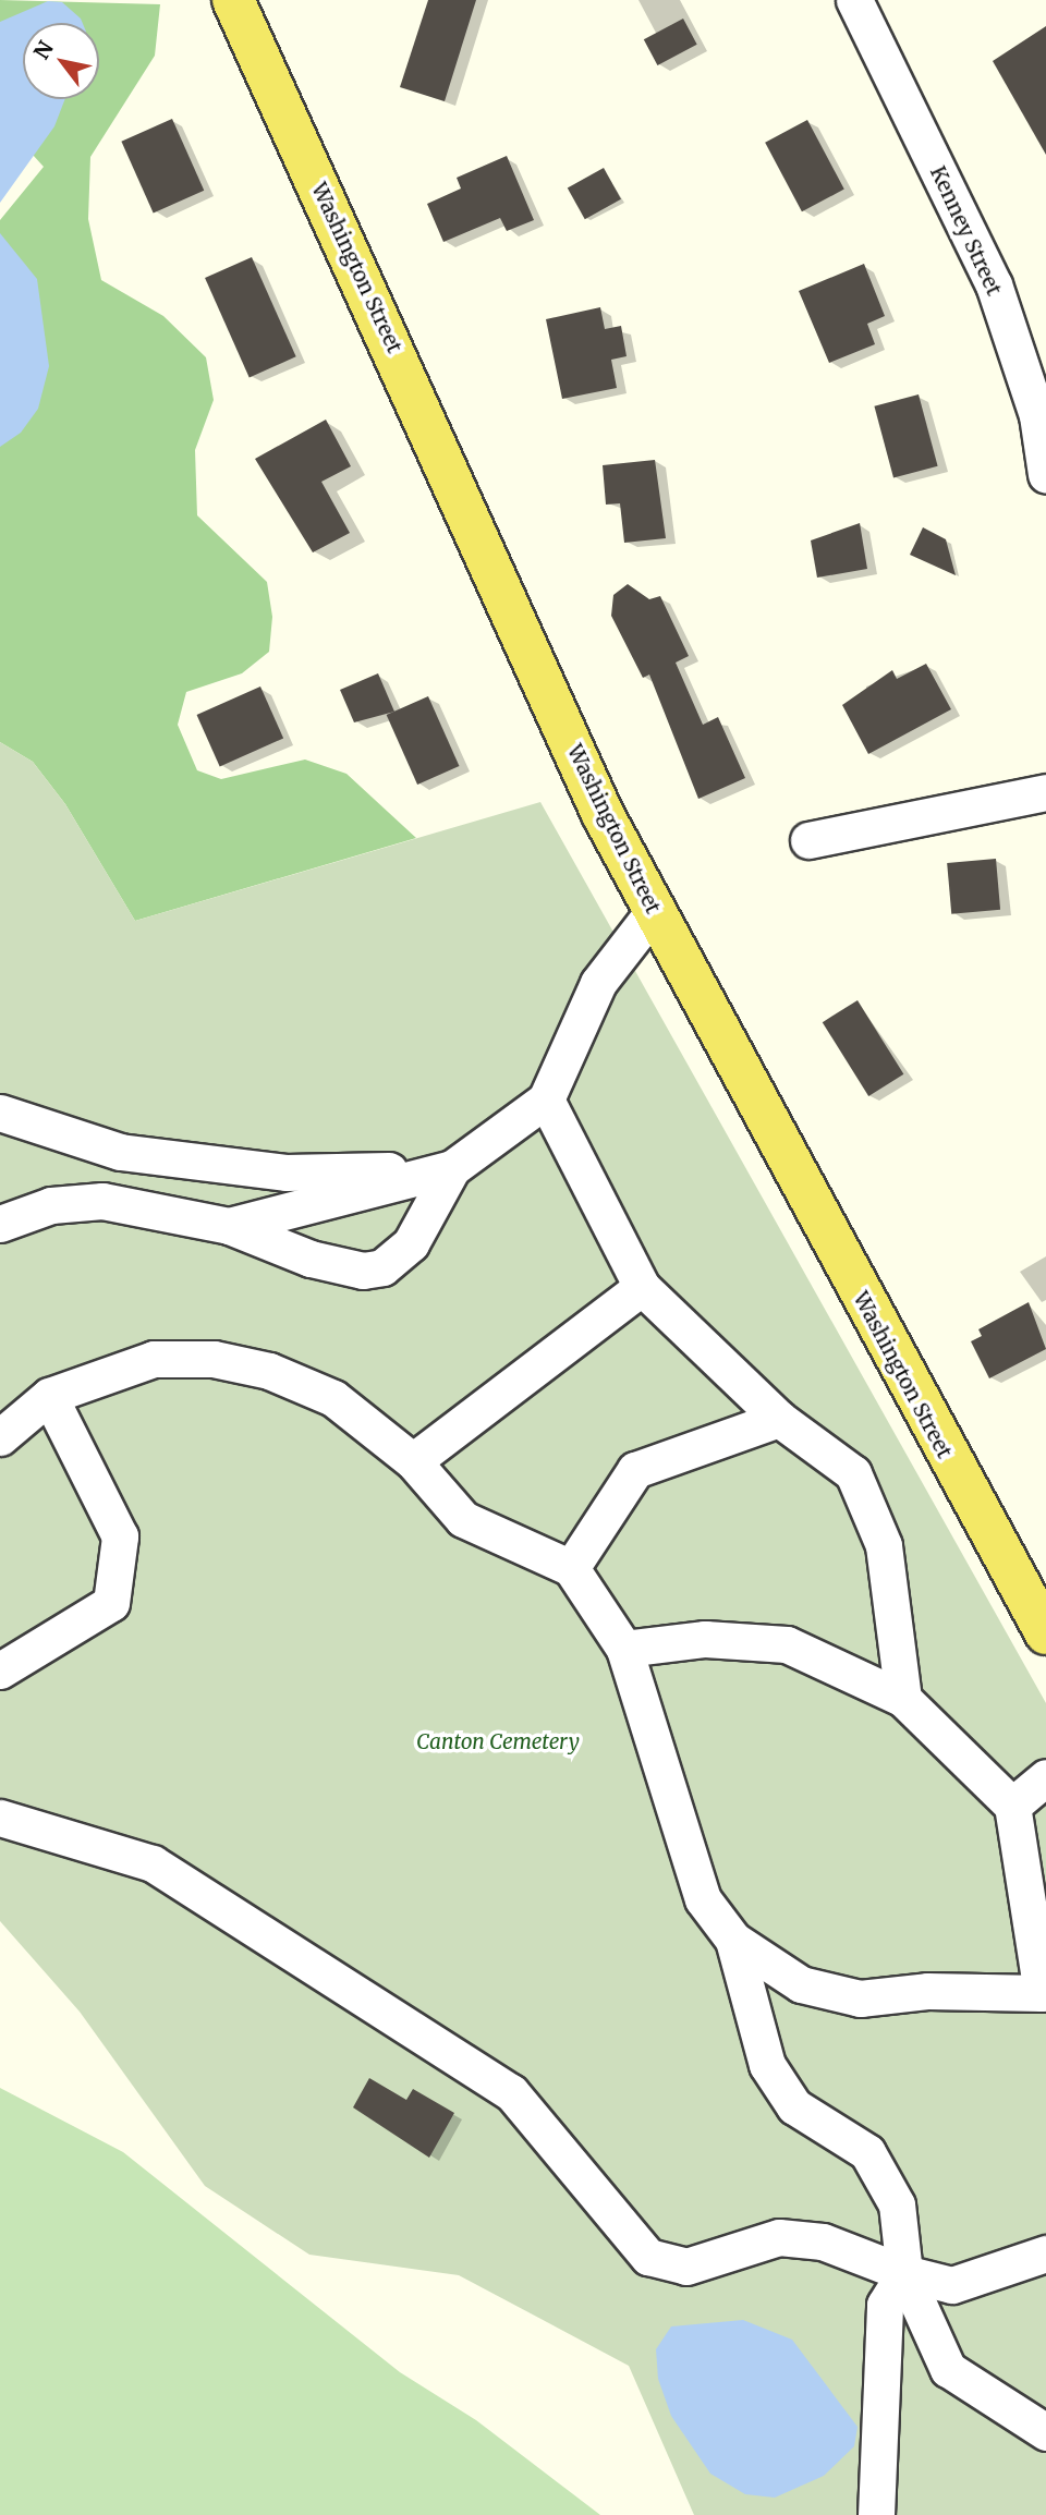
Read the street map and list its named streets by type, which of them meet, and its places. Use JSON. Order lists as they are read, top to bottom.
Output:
{
  "streets": {
    "main road": ["Washington Street"],
    "street": ["Kenney Street"]
  },
  "parks": ["Canton Cemetery"],
  "north": "top left"
}
